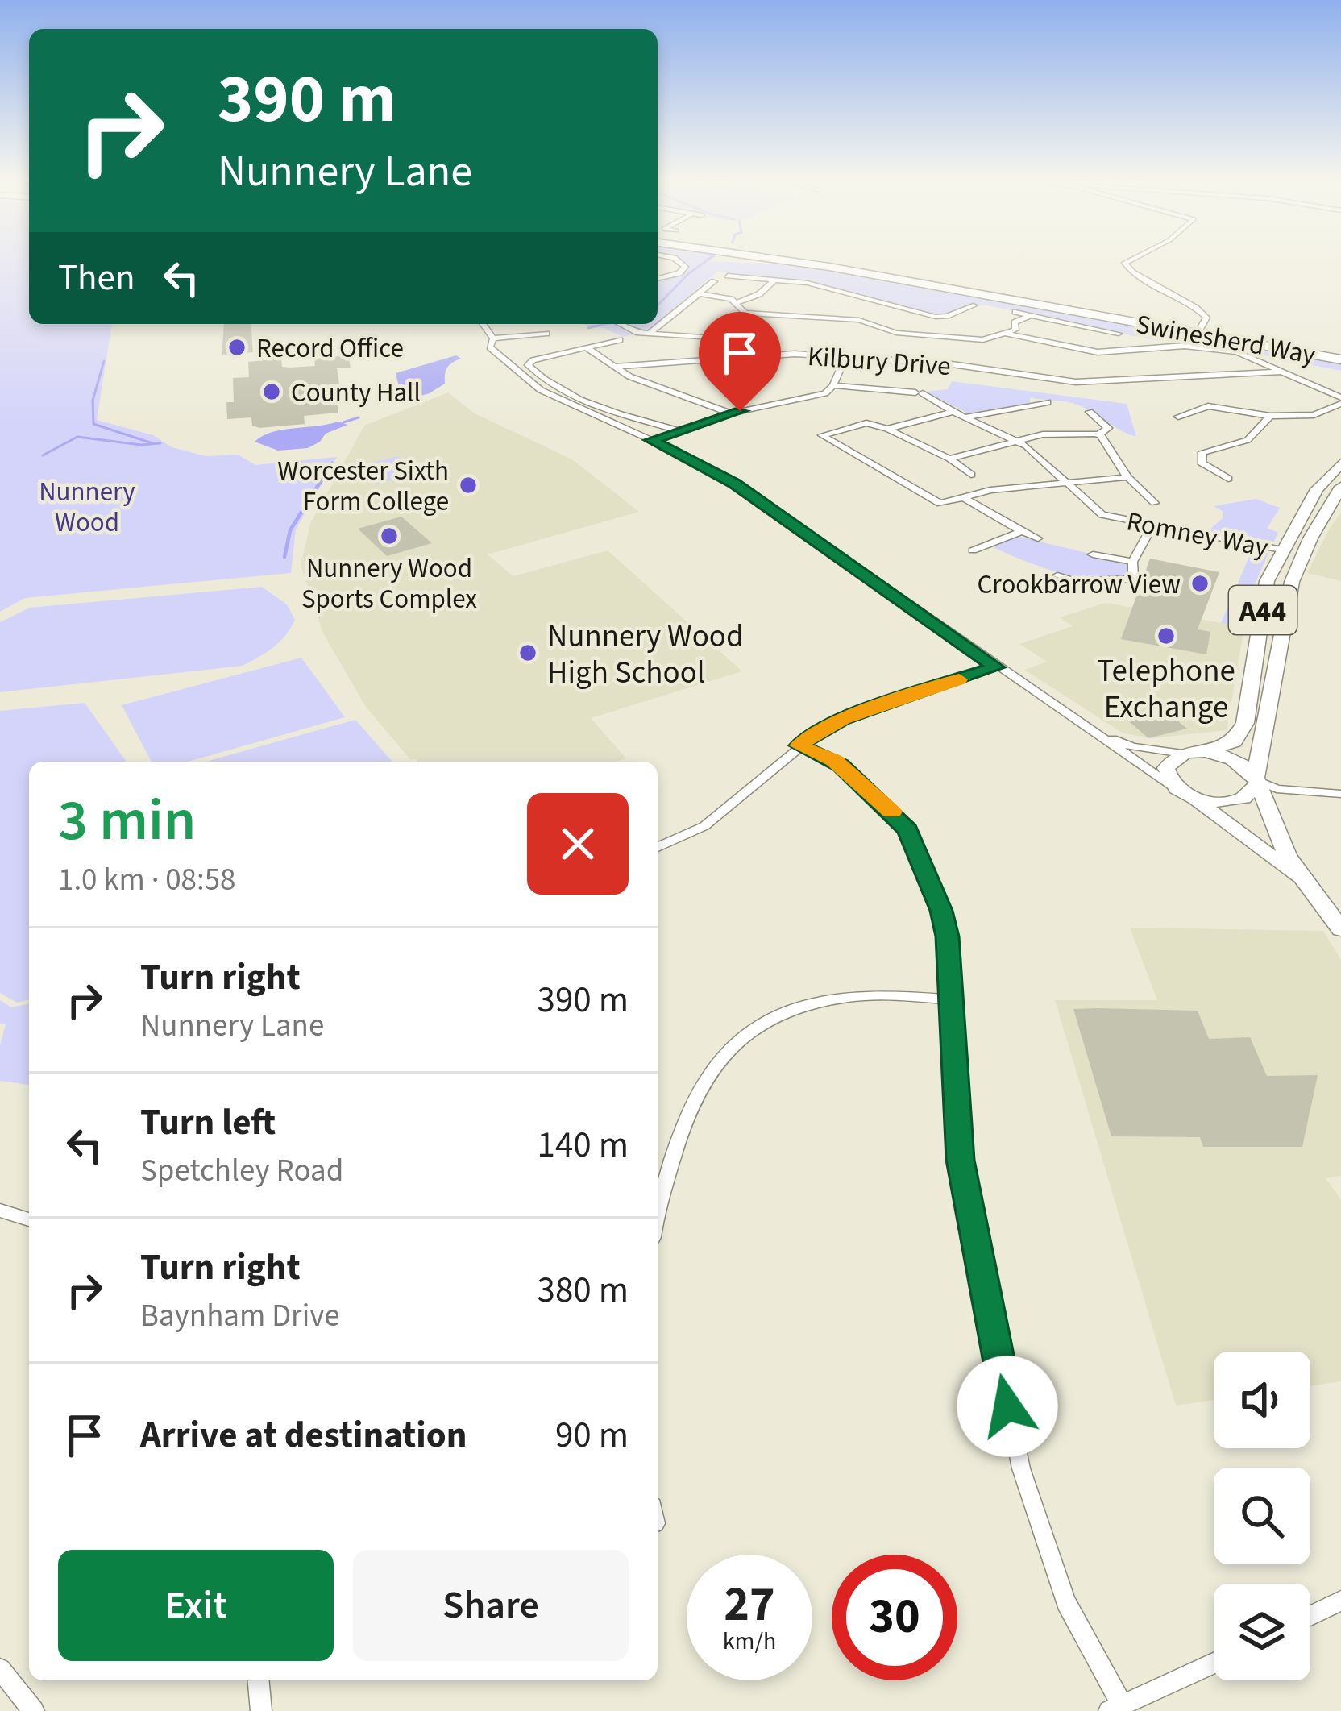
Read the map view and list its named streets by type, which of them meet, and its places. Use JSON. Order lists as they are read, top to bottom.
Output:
{
  "streets": {
    "highway": ["Swinesherd Way"],
    "main road": ["A44"],
    "street": ["Kilbury Drive", "Romney Way"]
  },
  "crossings": [
    ["Romney Way", "A44"]
  ],
  "parks": ["Nunnery Wood"],
  "places": [
    "Record Office",
    "County Hall",
    "Worcester Sixth Form College",
    "Nunnery Wood Sports Complex",
    "Crookbarrow View",
    "Telephone Exchange",
    "Nunnery Wood High School"
  ],
  "page": {
    "turn": ["390 m", "Nunnery Lane"],
    "then": "Then",
    "heading": ["3 min", "1.0 km · 08:58"],
    "list": [
      {
        "name": "Turn right",
        "note": "Nunnery Lane",
        "value": "390 m"
      },
      {
        "name": "Turn left",
        "note": "Spetchley Road",
        "value": "140 m"
      },
      {
        "name": "Turn right",
        "note": "Baynham Drive",
        "value": "380 m"
      },
      {
        "name": "Arrive at destination",
        "value": "90 m"
      }
    ],
    "buttons": ["Exit", "Share"],
    "speed": "27 km/h",
    "limit": "30"
  }
}
